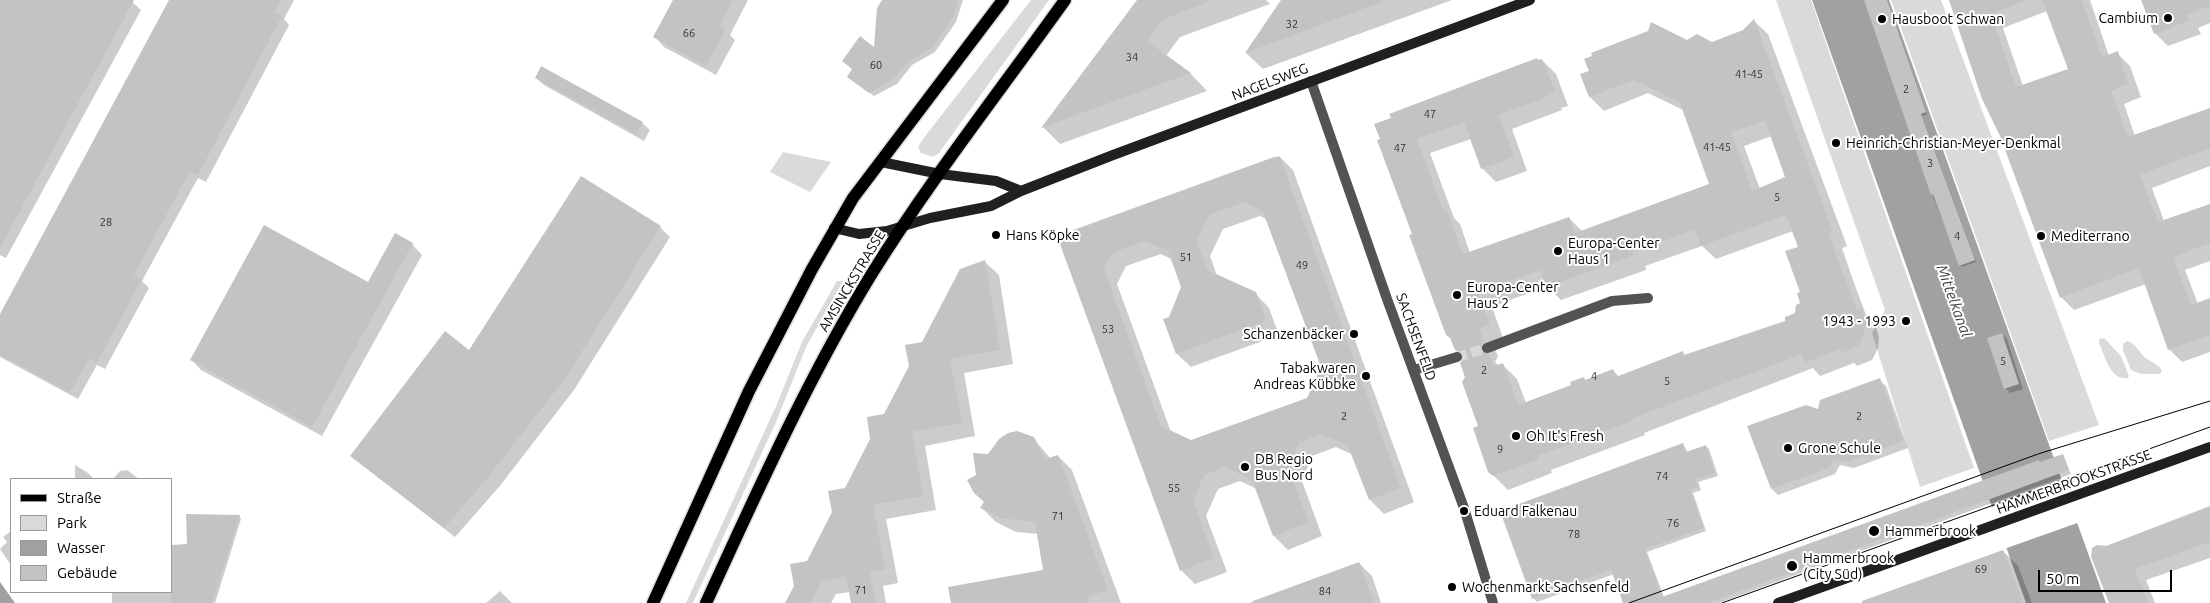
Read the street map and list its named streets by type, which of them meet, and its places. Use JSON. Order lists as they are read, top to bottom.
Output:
{
  "streets": {
    "main road": ["AMSINCKSTRASSE"],
    "street": ["NAGELSWEG", "SACHSENFELD", "HAMMERBROOKSTRASSE"]
  },
  "crossings": [
    ["NAGELSWEG", "AMSINCKSTRASSE"],
    ["NAGELSWEG", "SACHSENFELD"]
  ],
  "water": ["Mittelkanal"],
  "places": [
    "Cambium",
    "Hausboot Schwan",
    "Heinrich-Christian-Meyer-Denkmal",
    "Hans Köpke",
    "Mediterrano",
    "Europa-Center Haus 1",
    "Europa-Center Haus 2",
    "1943 - 1993",
    "Schanzenbäcker",
    "Tabakwaren Andreas Kübbke",
    "Oh It's Fresh",
    "Grone Schule",
    "DB Regio Bus Nord",
    "Eduard Falkenau",
    "Hammerbrook",
    "Hammerbrook (City Süd)",
    "Wochenmarkt Sachsenfeld"
  ],
  "house_numbers": [
    "32",
    "66",
    "34",
    "60",
    "41-45",
    "2",
    "47",
    "41-45",
    "47",
    "3",
    "5",
    "28",
    "4",
    "51",
    "49",
    "53",
    "5",
    "2",
    "4",
    "5",
    "2",
    "2",
    "9",
    "74",
    "55",
    "71",
    "76",
    "78",
    "69",
    "71",
    "84"
  ],
  "legend": [
    "Straße",
    "Park",
    "Wasser",
    "Gebäude"
  ],
  "scale_bar": "50 m"
}
